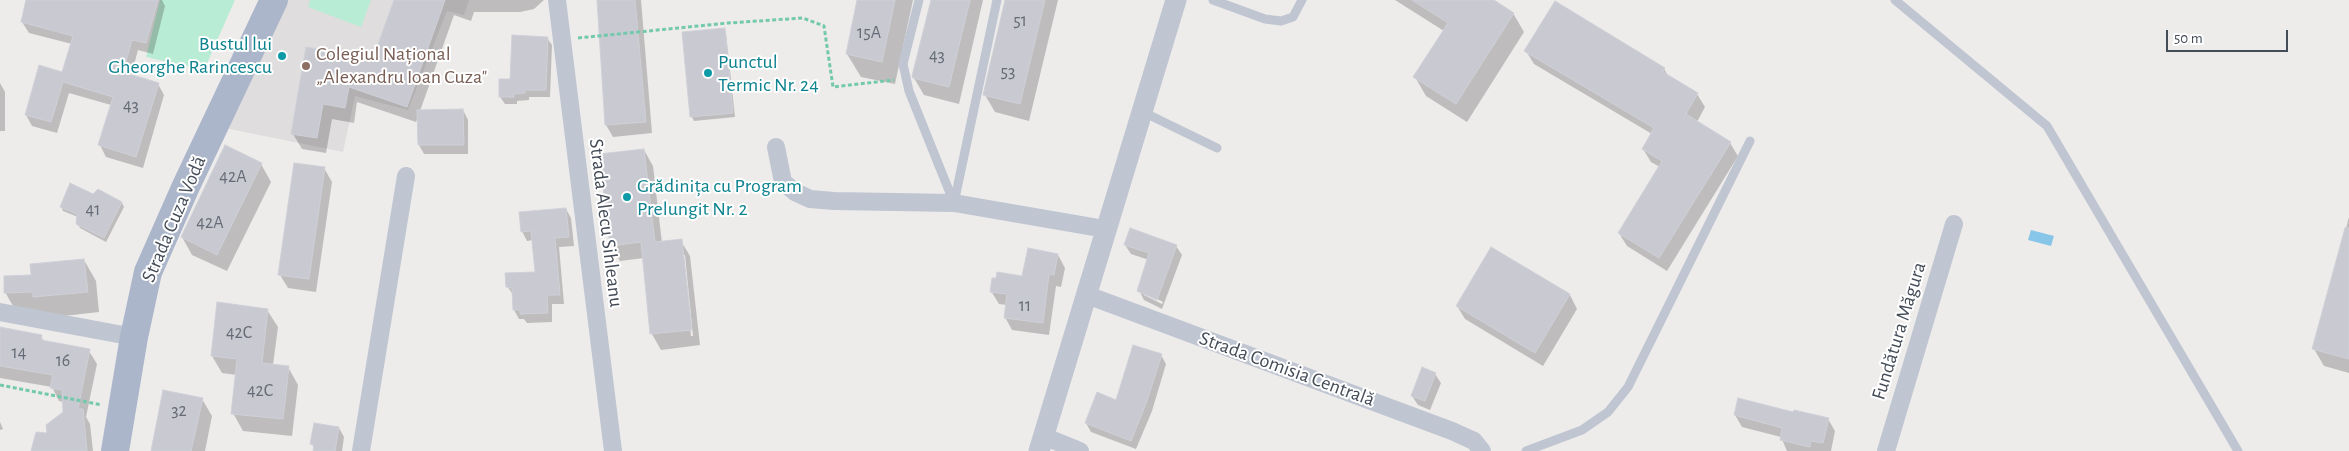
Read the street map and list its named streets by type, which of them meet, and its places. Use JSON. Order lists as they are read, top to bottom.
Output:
{
  "streets": {
    "main road": ["Strada Cuza Vodă"],
    "street": ["Strada Alecu Sihleanu", "Fundătura Măgura", "Strada Comisia Centrală"]
  },
  "places": [
    "Bustul lui Gheorghe Rarincescu",
    "Colegiul Național „Alexandru Ioan Cuza\"",
    "Punctul Termic Nr. 24",
    "Grădinița cu Program Prelungit Nr. 2"
  ],
  "house_numbers": [
    "51",
    "15A",
    "43",
    "53",
    "43",
    "42A",
    "41",
    "42A",
    "11",
    "42C",
    "14",
    "16",
    "42C",
    "32"
  ],
  "scale_bar": "50 m"
}
